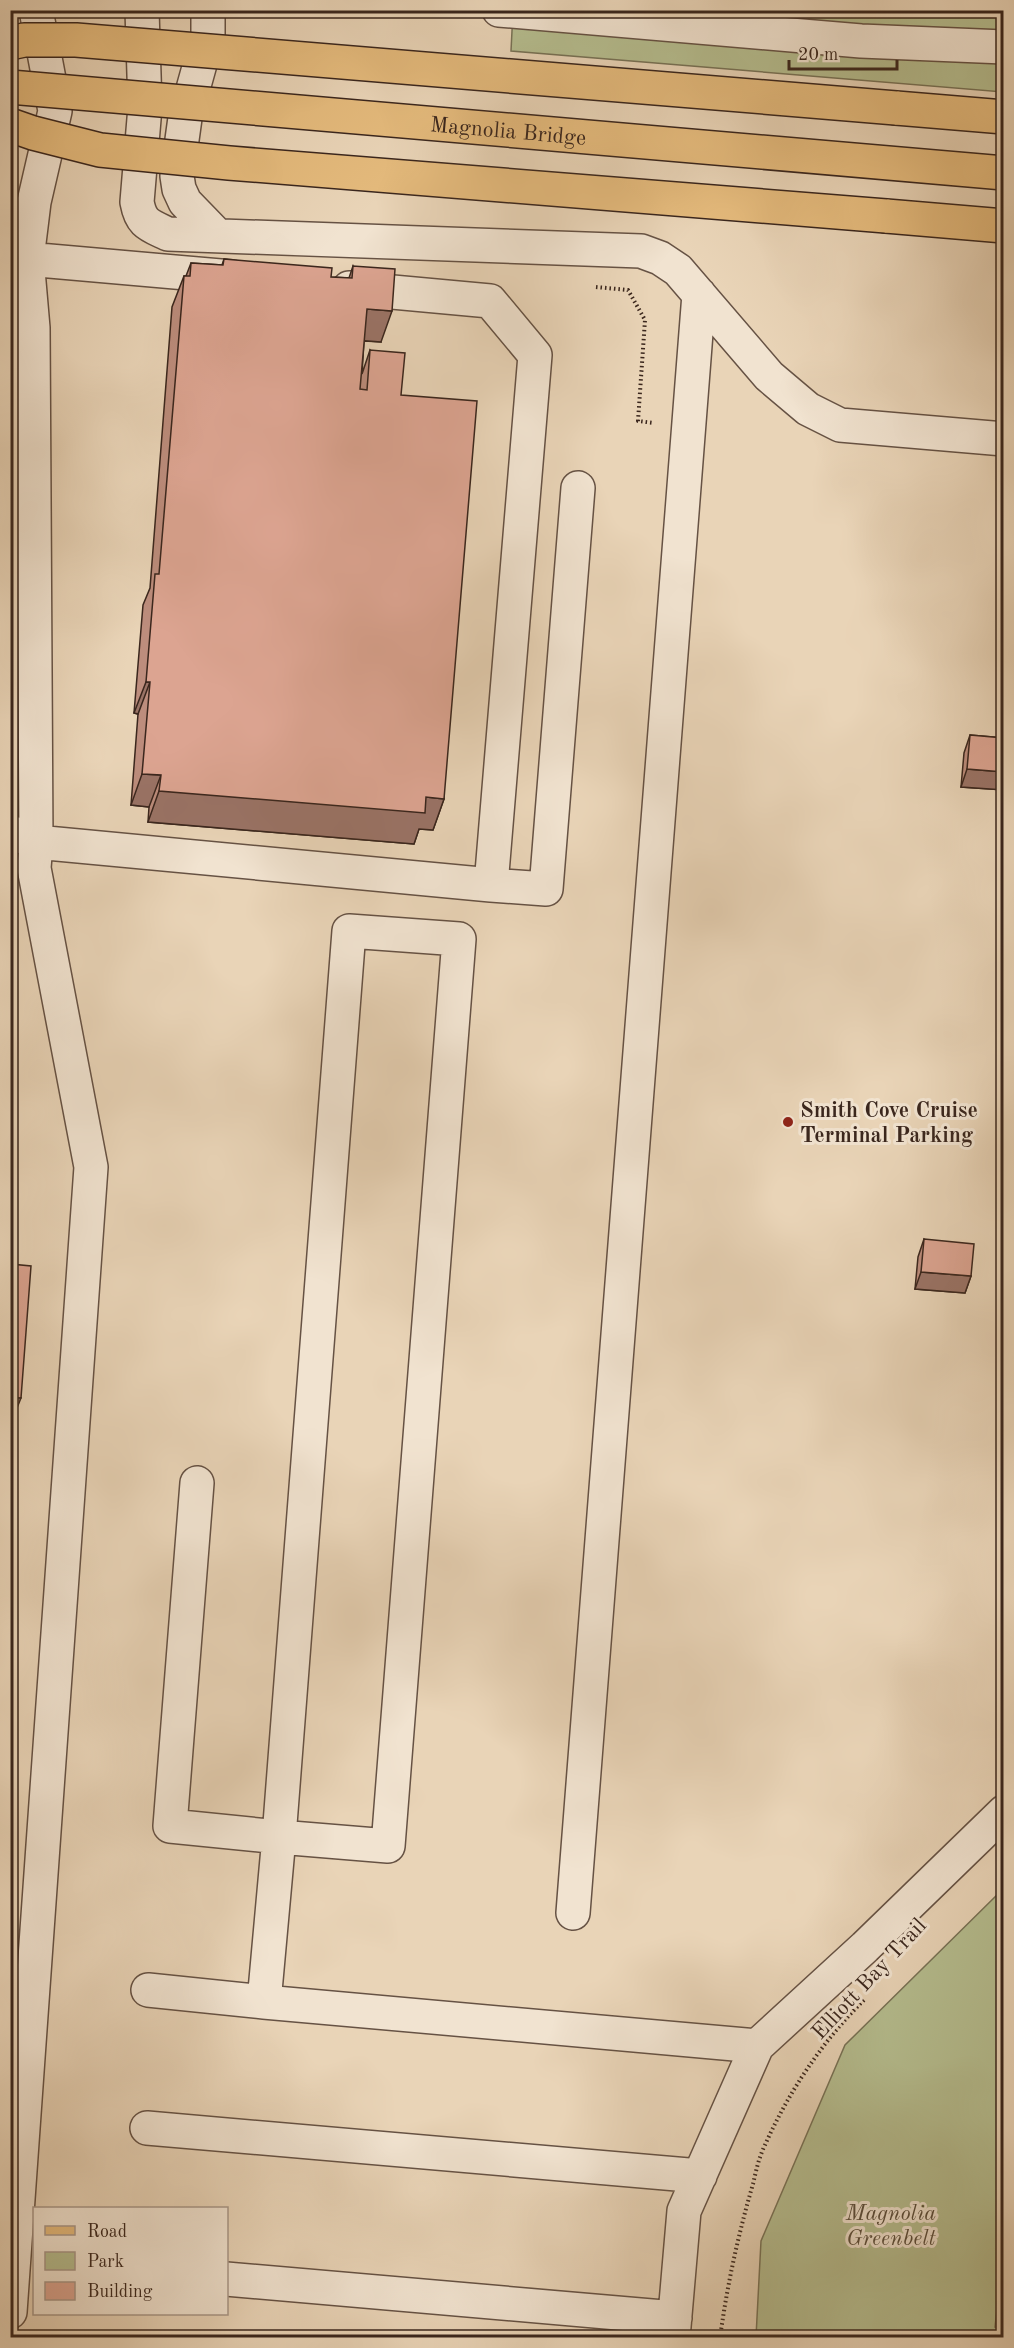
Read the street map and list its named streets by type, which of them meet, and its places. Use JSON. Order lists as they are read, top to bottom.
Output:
{
  "streets": {
    "main road": ["Magnolia Bridge"],
    "path": ["Elliott Bay Trail"]
  },
  "parks": ["Magnolia Greenbelt"],
  "places": ["Smith Cove Cruise Terminal Parking"],
  "legend": ["Road", "Park", "Building"],
  "scale_bar": "20 m"
}
